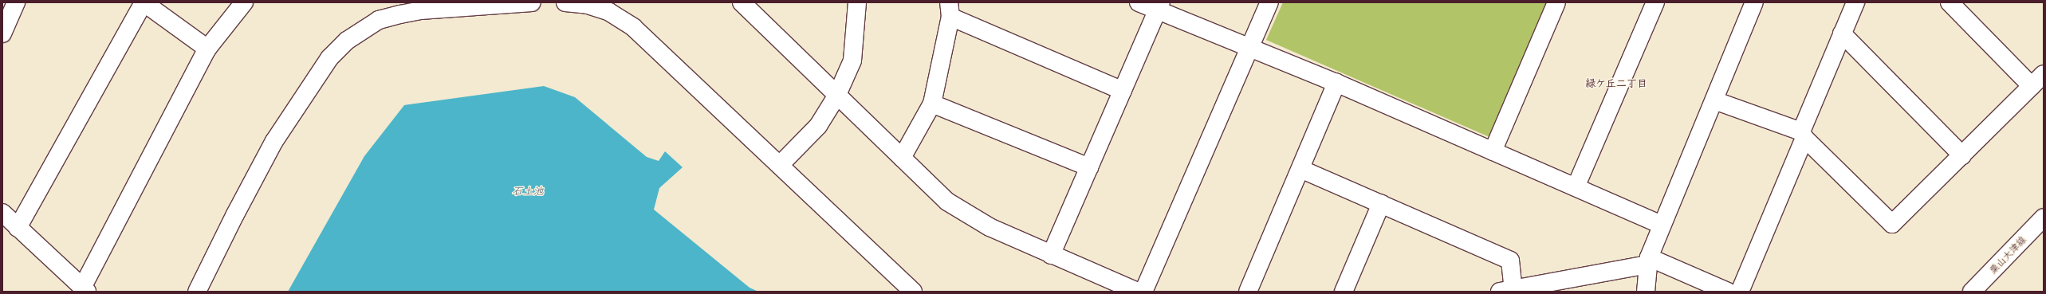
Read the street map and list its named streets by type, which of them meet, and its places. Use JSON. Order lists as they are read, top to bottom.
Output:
{
  "streets": {
    "street": ["栗山大津線"]
  },
  "districts": ["緑ケ丘二丁目"],
  "water": ["石土池"]
}
